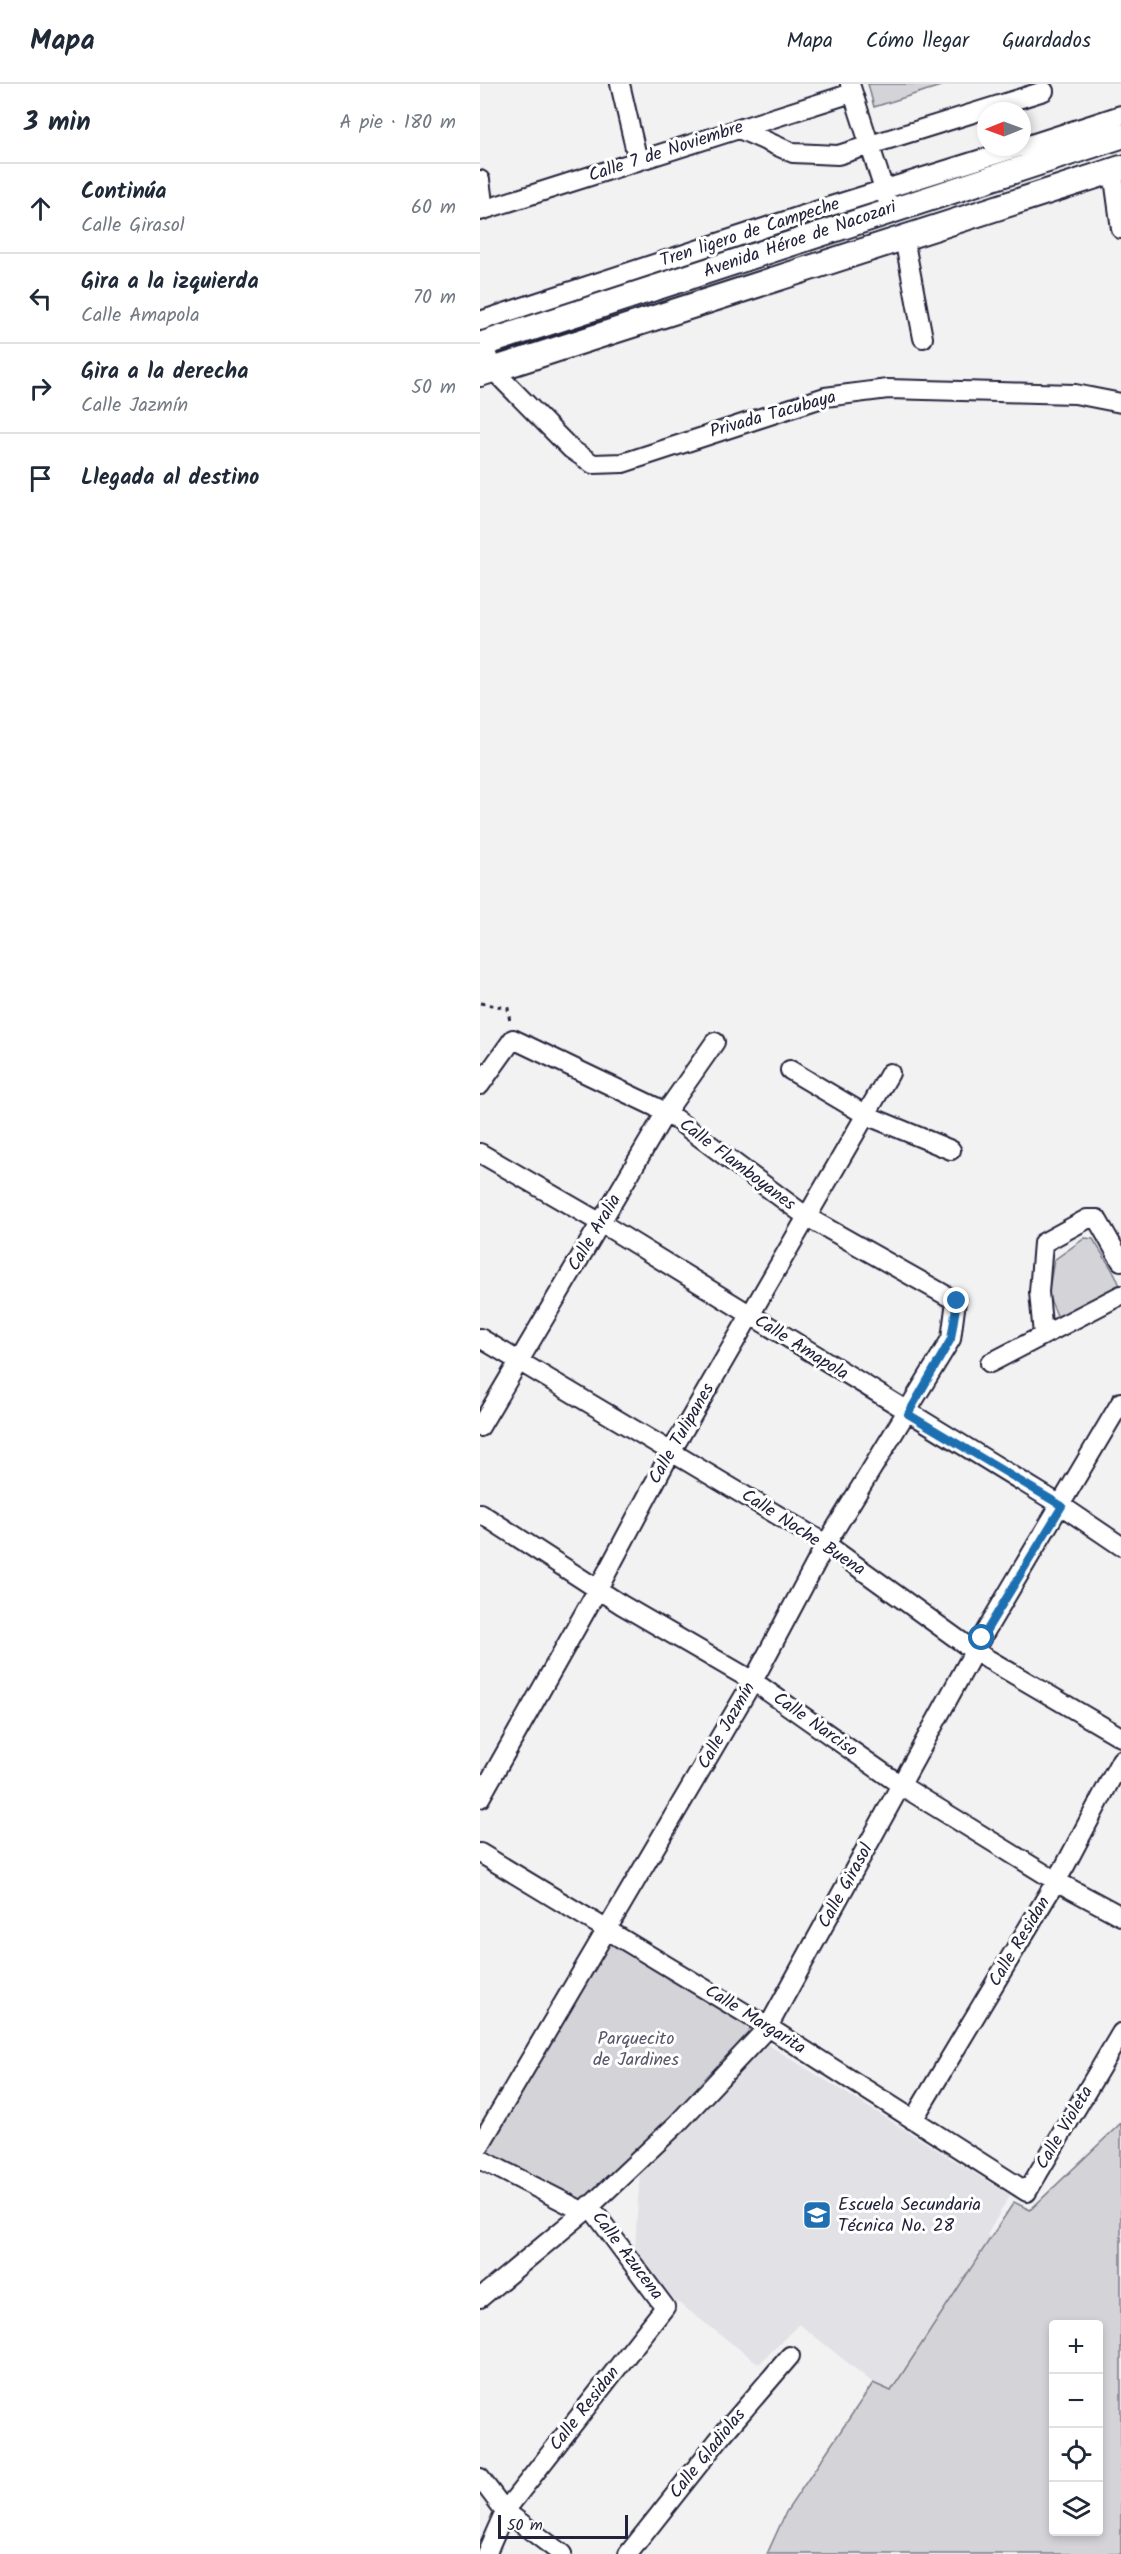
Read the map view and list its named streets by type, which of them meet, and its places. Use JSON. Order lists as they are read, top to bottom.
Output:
{
  "streets": {
    "main road": ["Avenida Héroe de Nacozari"],
    "street": [
      "Calle 7 de Noviembre",
      "Tren ligero de Campeche",
      "Privada Tacubaya",
      "Calle Flamboyanes",
      "Calle Aralia",
      "Calle Amapola",
      "Calle Tulipanes",
      "Calle Noche Buena",
      "Calle Narciso",
      "Calle Jazmín",
      "Calle Girasol",
      "Calle Residan",
      "Calle Margarita",
      "Calle Violeta",
      "Calle Azucena",
      "Calle Gladiolas"
    ]
  },
  "crossings": [
    ["Calle 7 de Noviembre", "Tren ligero de Campeche"],
    ["Calle 7 de Noviembre", "Avenida Héroe de Nacozari"],
    ["Tren ligero de Campeche", "Avenida Héroe de Nacozari"],
    ["Tren ligero de Campeche", "Privada Tacubaya"],
    ["Avenida Héroe de Nacozari", "Privada Tacubaya"],
    ["Calle Flamboyanes", "Calle Aralia"],
    ["Calle Flamboyanes", "Calle Tulipanes"],
    ["Calle Flamboyanes", "Calle Jazmín"],
    ["Calle Aralia", "Calle Amapola"],
    ["Calle Aralia", "Calle Noche Buena"],
    ["Calle Amapola", "Calle Tulipanes"],
    ["Calle Amapola", "Calle Jazmín"],
    ["Calle Amapola", "Calle Girasol"],
    ["Calle Tulipanes", "Calle Noche Buena"],
    ["Calle Tulipanes", "Calle Narciso"],
    ["Calle Noche Buena", "Calle Jazmín"],
    ["Calle Noche Buena", "Calle Girasol"],
    ["Calle Narciso", "Calle Jazmín"],
    ["Calle Narciso", "Calle Girasol"],
    ["Calle Narciso", "Calle Residan"],
    ["Calle Jazmín", "Calle Margarita"],
    ["Calle Girasol", "Calle Margarita"],
    ["Calle Girasol", "Calle Azucena"],
    ["Calle Residan", "Calle Margarita"],
    ["Calle Residan", "Calle Azucena"],
    ["Calle Margarita", "Calle Violeta"]
  ],
  "parks": ["Parquecito de Jardines"],
  "places": {
    "school or university": ["Escuela Secundaria Técnica No. 28"]
  },
  "scale_bar": "50 m",
  "north": "left",
  "page": {
    "header": "Mapa",
    "nav": ["Mapa", "Cómo llegar", "Guardados"],
    "heading": ["3 min", "A pie · 180 m"],
    "list": [
      ["Continúa", "Calle Girasol", "60 m"],
      ["Gira a la izquierda", "Calle Amapola", "70 m"],
      ["Gira a la derecha", "Calle Jazmín", "50 m"],
      "Llegada al destino"
    ],
    "map_buttons": ["+", "−"],
    "scale": "50 m"
  }
}
